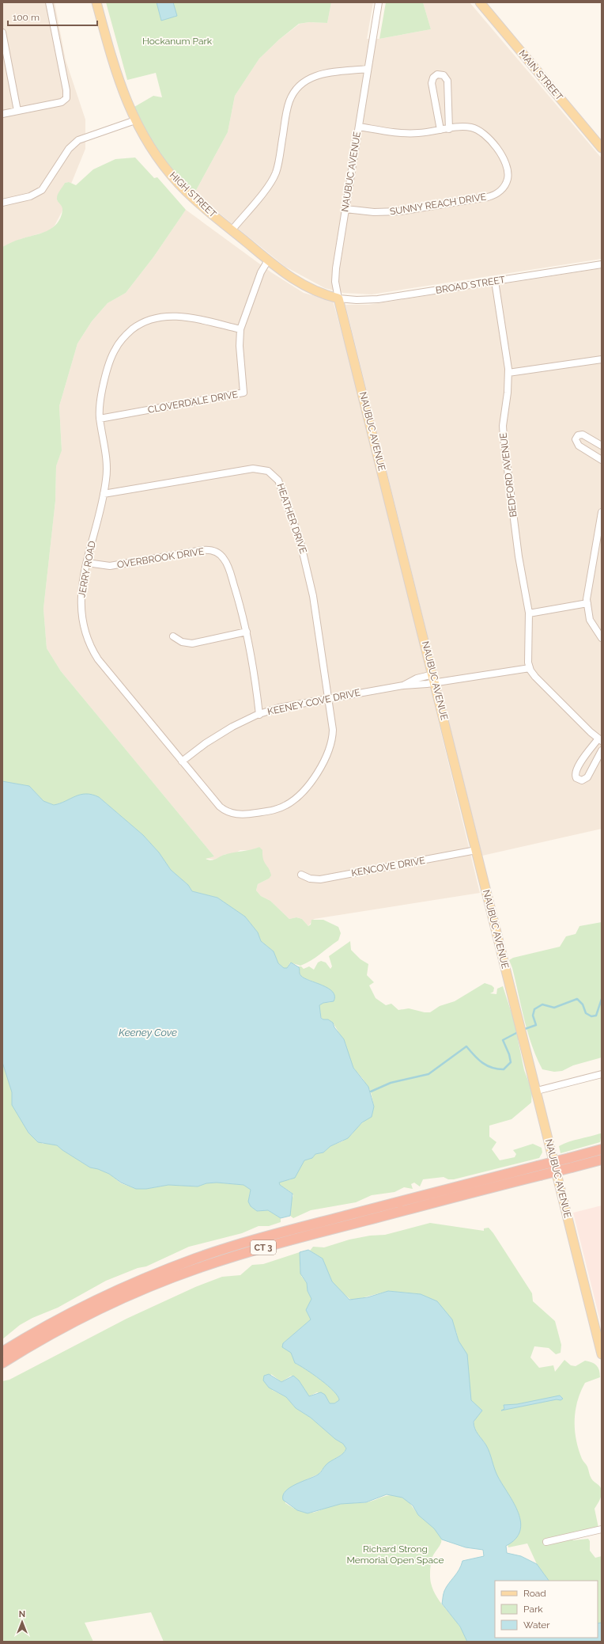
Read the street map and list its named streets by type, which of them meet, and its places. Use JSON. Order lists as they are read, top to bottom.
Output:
{
  "streets": {
    "highway": ["CT 3"],
    "main road": ["MAIN STREET", "NAUBUC AVENUE", "HIGH STREET"],
    "street": [
      "SUNNY REACH DRIVE",
      "BROAD STREET",
      "CLOVERDALE DRIVE",
      "BEDFORD AVENUE",
      "HEATHER DRIVE",
      "OVERBROOK DRIVE",
      "JERRY ROAD",
      "KEENEY COVE DRIVE",
      "KENCOVE DRIVE"
    ]
  },
  "crossings": [
    ["NAUBUC AVENUE", "HIGH STREET"],
    ["NAUBUC AVENUE", "SUNNY REACH DRIVE"],
    ["NAUBUC AVENUE", "BROAD STREET"],
    ["NAUBUC AVENUE", "KEENEY COVE DRIVE"],
    ["NAUBUC AVENUE", "KENCOVE DRIVE"],
    ["HIGH STREET", "BROAD STREET"],
    ["HIGH STREET", "CLOVERDALE DRIVE"],
    ["BROAD STREET", "BEDFORD AVENUE"],
    ["CLOVERDALE DRIVE", "JERRY ROAD"],
    ["BEDFORD AVENUE", "KEENEY COVE DRIVE"],
    ["HEATHER DRIVE", "JERRY ROAD"],
    ["HEATHER DRIVE", "KEENEY COVE DRIVE"],
    ["OVERBROOK DRIVE", "JERRY ROAD"],
    ["OVERBROOK DRIVE", "KEENEY COVE DRIVE"],
    ["JERRY ROAD", "KEENEY COVE DRIVE"]
  ],
  "water": ["Keeney Cove"],
  "parks": ["Hockanum Park", "Richard Strong Memorial Open Space"],
  "legend": ["Road", "Park", "Water"],
  "scale_bar": "100 m",
  "north": "top"
}
